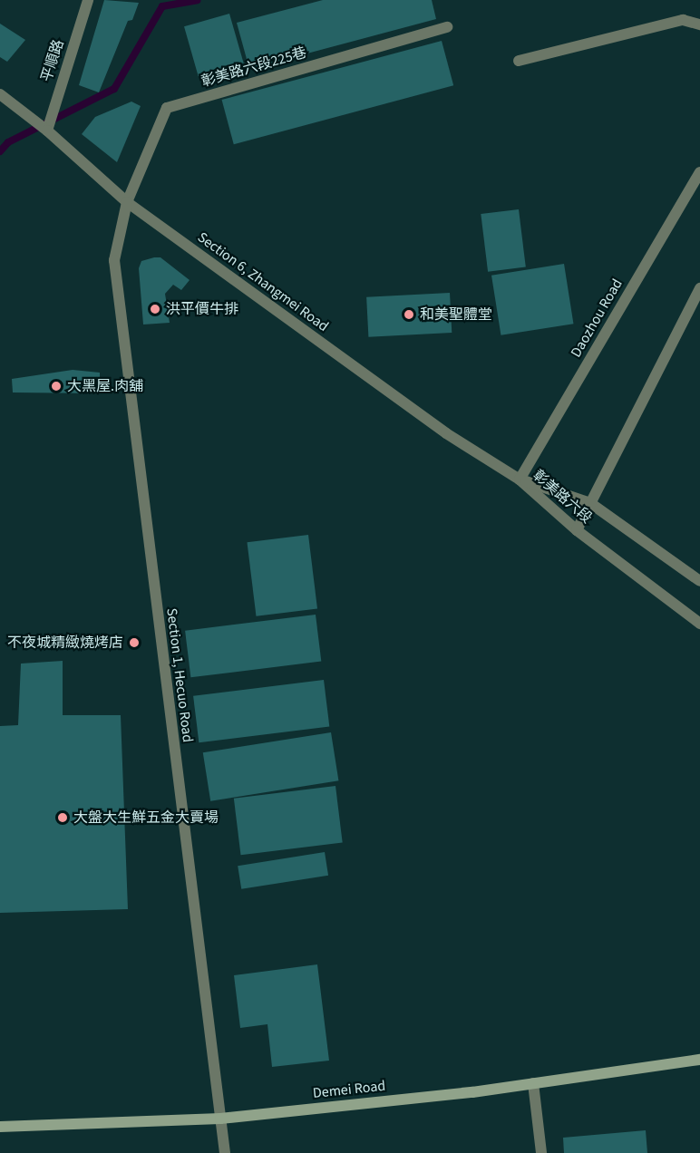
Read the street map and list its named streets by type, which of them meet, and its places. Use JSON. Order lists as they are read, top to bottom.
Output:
{
  "streets": {
    "main road": ["Demei Road"],
    "street": [
      "平順路",
      "彰美路六段225巷",
      "Section 6, Zhangmei Road",
      "Daozhou Road",
      "彰美路六段",
      "Section 1, Hecuo Road"
    ]
  },
  "crossings": [
    ["平順路", "Section 6, Zhangmei Road"],
    ["彰美路六段225巷", "Section 6, Zhangmei Road"],
    ["彰美路六段225巷", "Section 1, Hecuo Road"],
    ["Section 6, Zhangmei Road", "Daozhou Road"],
    ["Section 6, Zhangmei Road", "彰美路六段"],
    ["Section 6, Zhangmei Road", "Section 1, Hecuo Road"],
    ["Daozhou Road", "彰美路六段"],
    ["Section 1, Hecuo Road", "Demei Road"]
  ],
  "places": [
    "洪平價牛排",
    "和美聖體堂",
    "大黑屋.肉舖",
    "不夜城精緻燒烤店",
    "大盤大生鮮五金大賣場"
  ]
}
